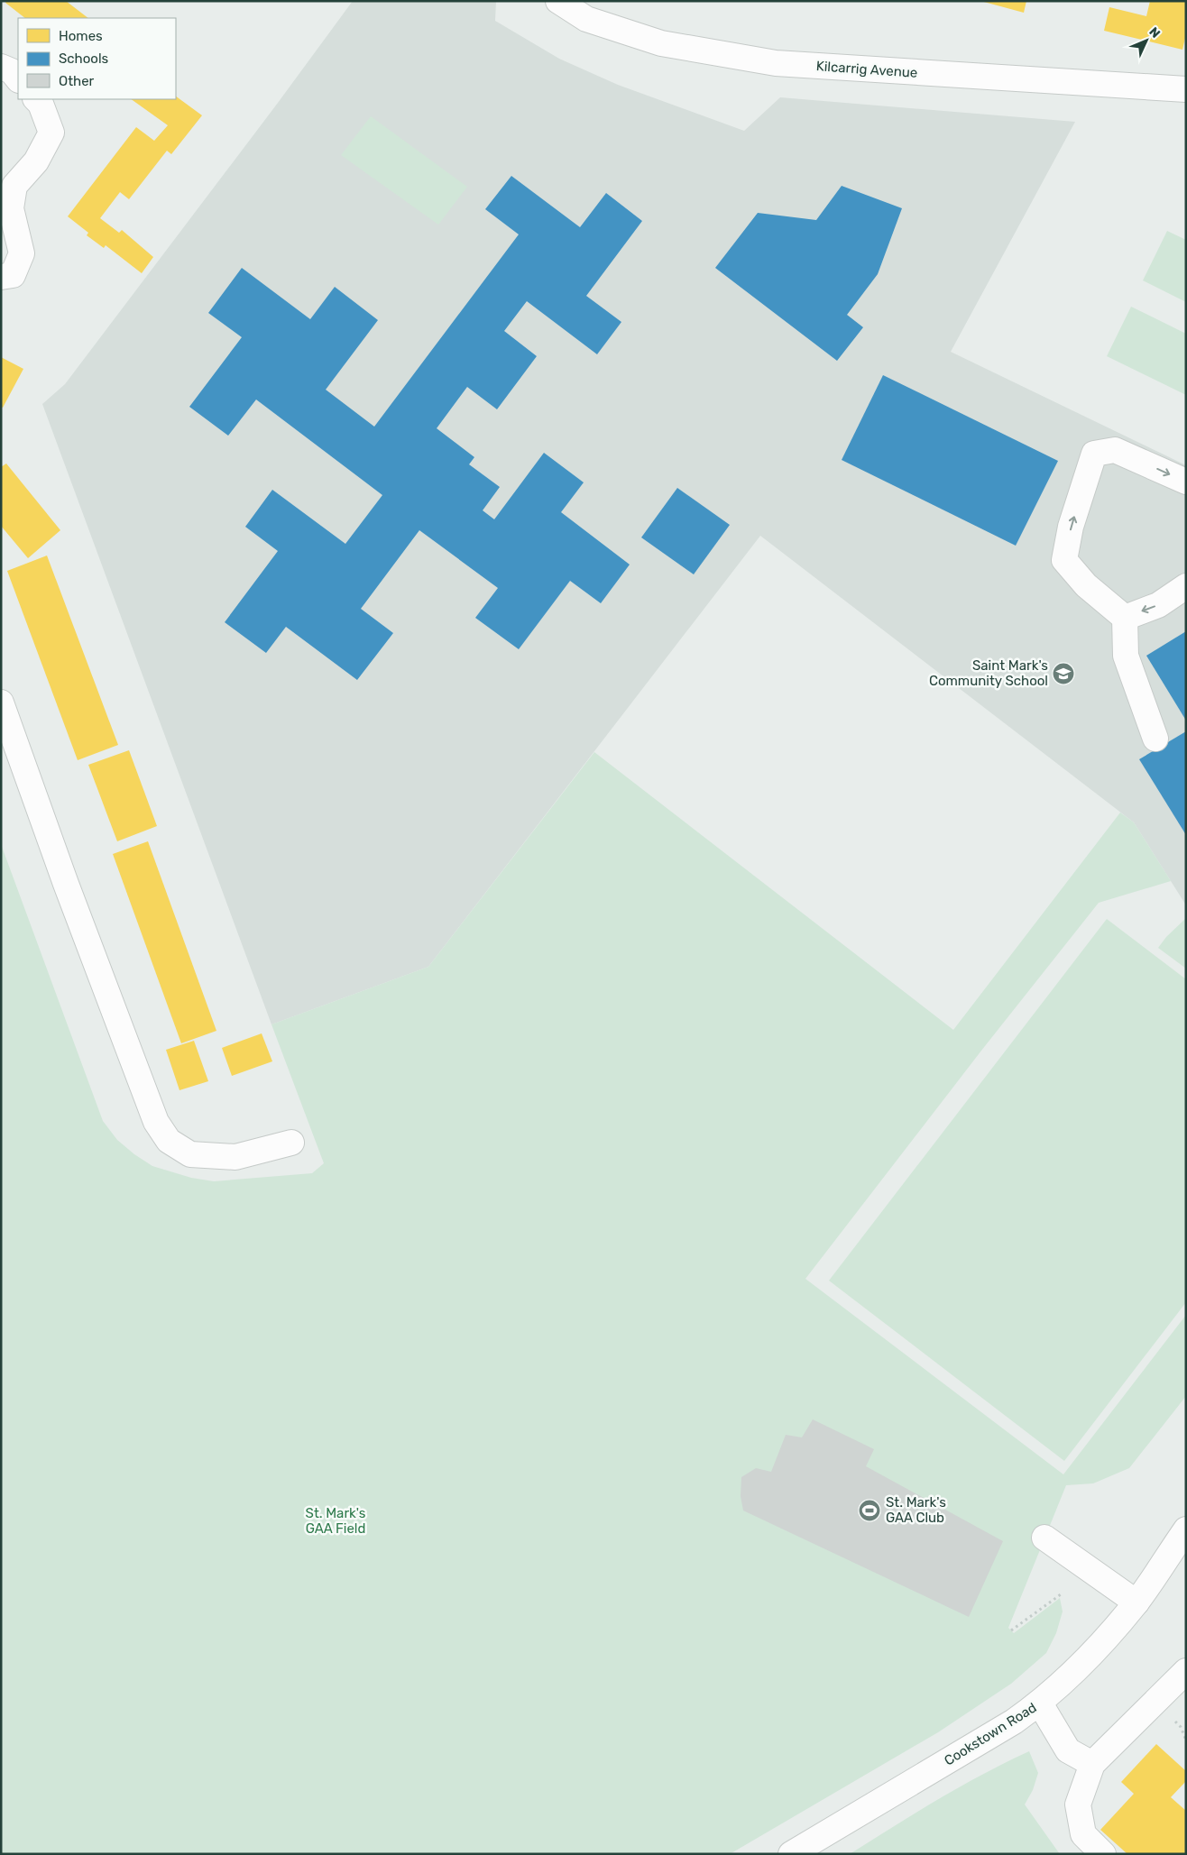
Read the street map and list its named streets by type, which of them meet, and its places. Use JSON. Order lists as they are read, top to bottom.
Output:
{
  "streets": {
    "street": ["Kilcarrig Avenue", "Cookstown Road"]
  },
  "parks": ["St. Mark's GAA Field"],
  "places": {
    "school or university": ["Saint Mark's Community School"],
    "sports": ["St. Mark's GAA Club"]
  },
  "legend": ["Homes", "Schools", "Other"],
  "north": "top right"
}
